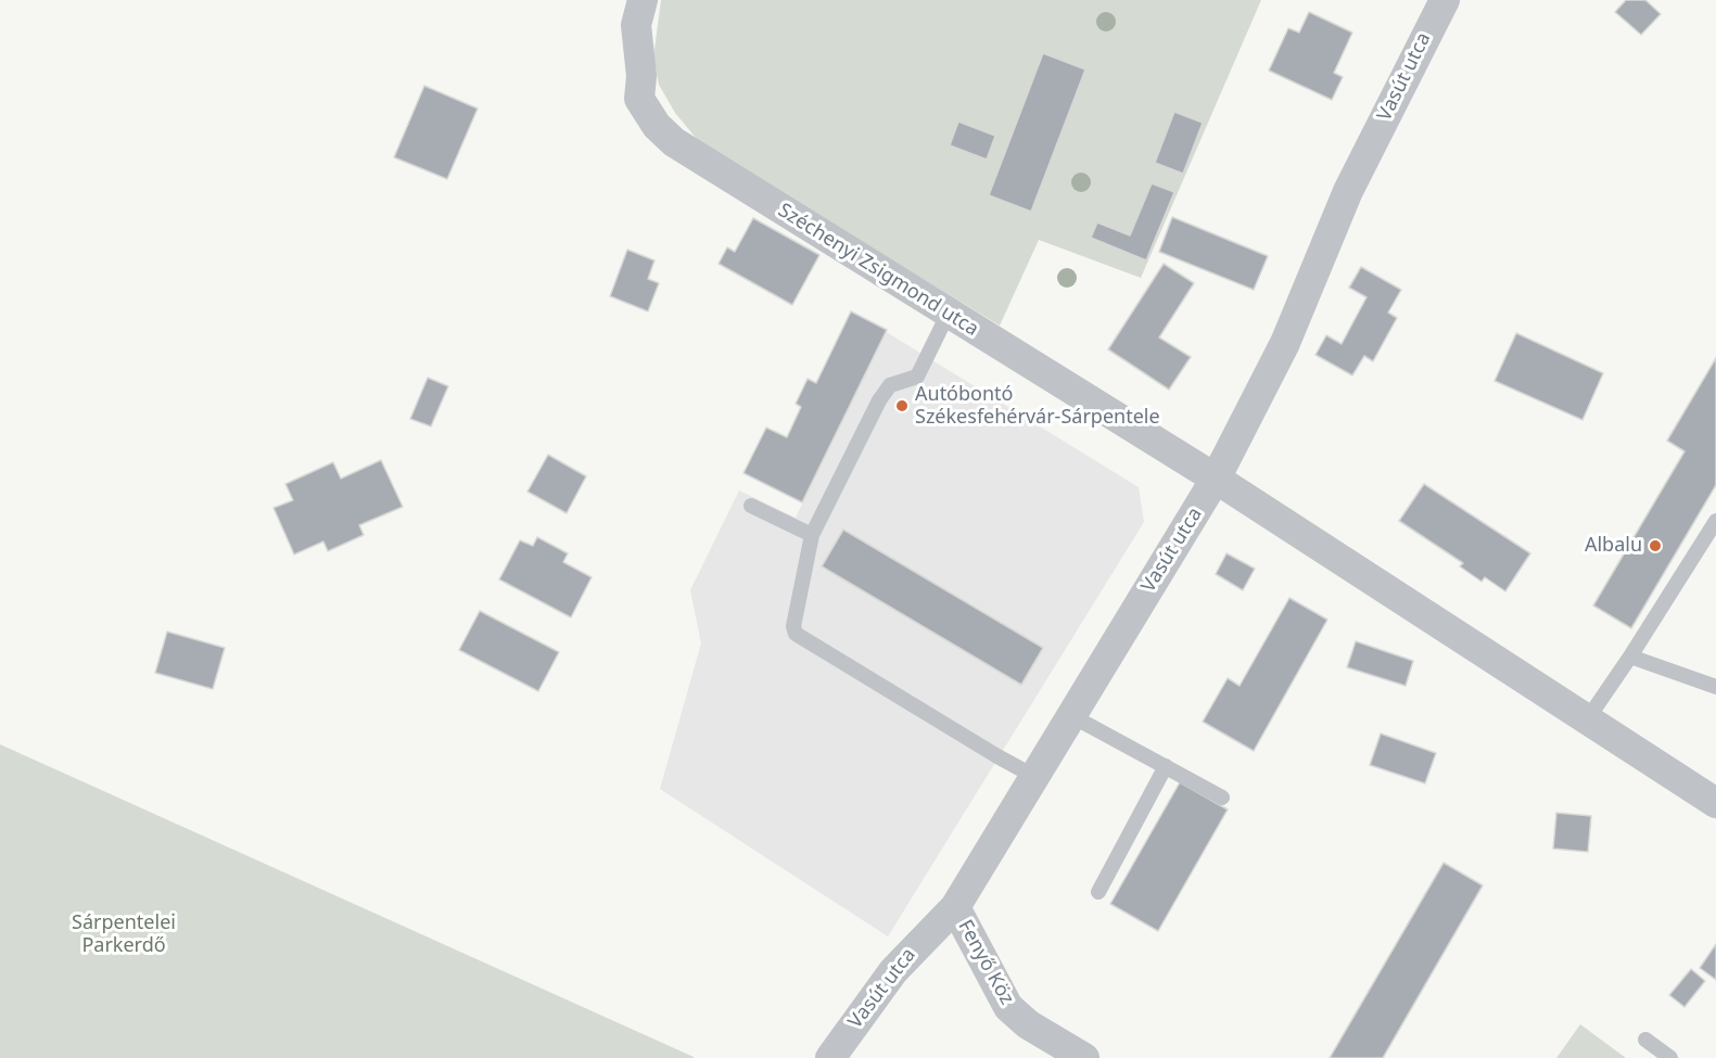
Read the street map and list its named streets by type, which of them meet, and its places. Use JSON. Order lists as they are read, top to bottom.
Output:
{
  "streets": {
    "street": ["Vasút utca", "Széchenyi Zsigmond utca", "Fenyő Köz"]
  },
  "crossings": [
    ["Vasút utca", "Széchenyi Zsigmond utca"],
    ["Vasút utca", "Fenyő Köz"]
  ],
  "parks": ["Sárpentelei Parkerdő"],
  "places": ["Autóbontó Székesfehérvár-Sárpentele", "Albalu"]
}
